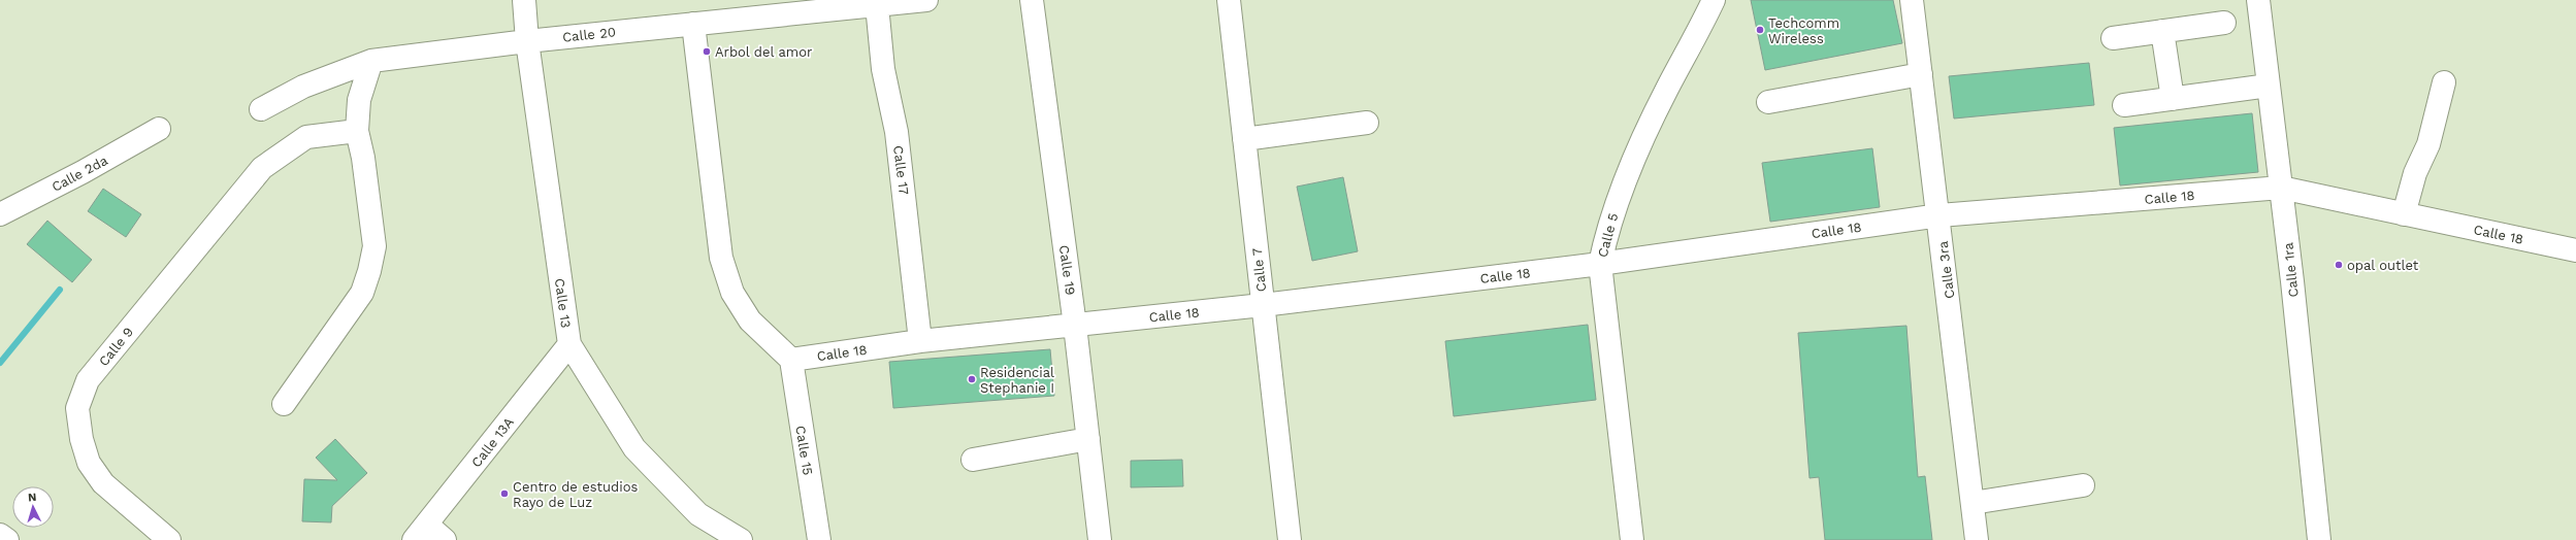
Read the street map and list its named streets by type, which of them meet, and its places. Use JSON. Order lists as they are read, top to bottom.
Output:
{
  "streets": {
    "street": [
      "Calle 20",
      "Calle 17",
      "Calle 2da",
      "Calle 18",
      "Calle 5",
      "Calle 19",
      "Calle 7",
      "Calle 3ra",
      "Calle 1ra",
      "Calle 13",
      "Calle 9",
      "Calle 13A",
      "Calle 15"
    ]
  },
  "crossings": [
    ["Calle 20", "Calle 17"],
    ["Calle 20", "Calle 13"],
    ["Calle 17", "Calle 18"],
    ["Calle 18", "Calle 5"],
    ["Calle 18", "Calle 19"],
    ["Calle 18", "Calle 7"],
    ["Calle 18", "Calle 3ra"],
    ["Calle 18", "Calle 1ra"],
    ["Calle 18", "Calle 15"],
    ["Calle 13", "Calle 13A"]
  ],
  "places": [
    "Techcomm Wireless",
    "Arbol del amor",
    "opal outlet",
    "Residencial Stephanie I",
    "Centro de estudios Rayo de Luz"
  ],
  "north": "top"
}
